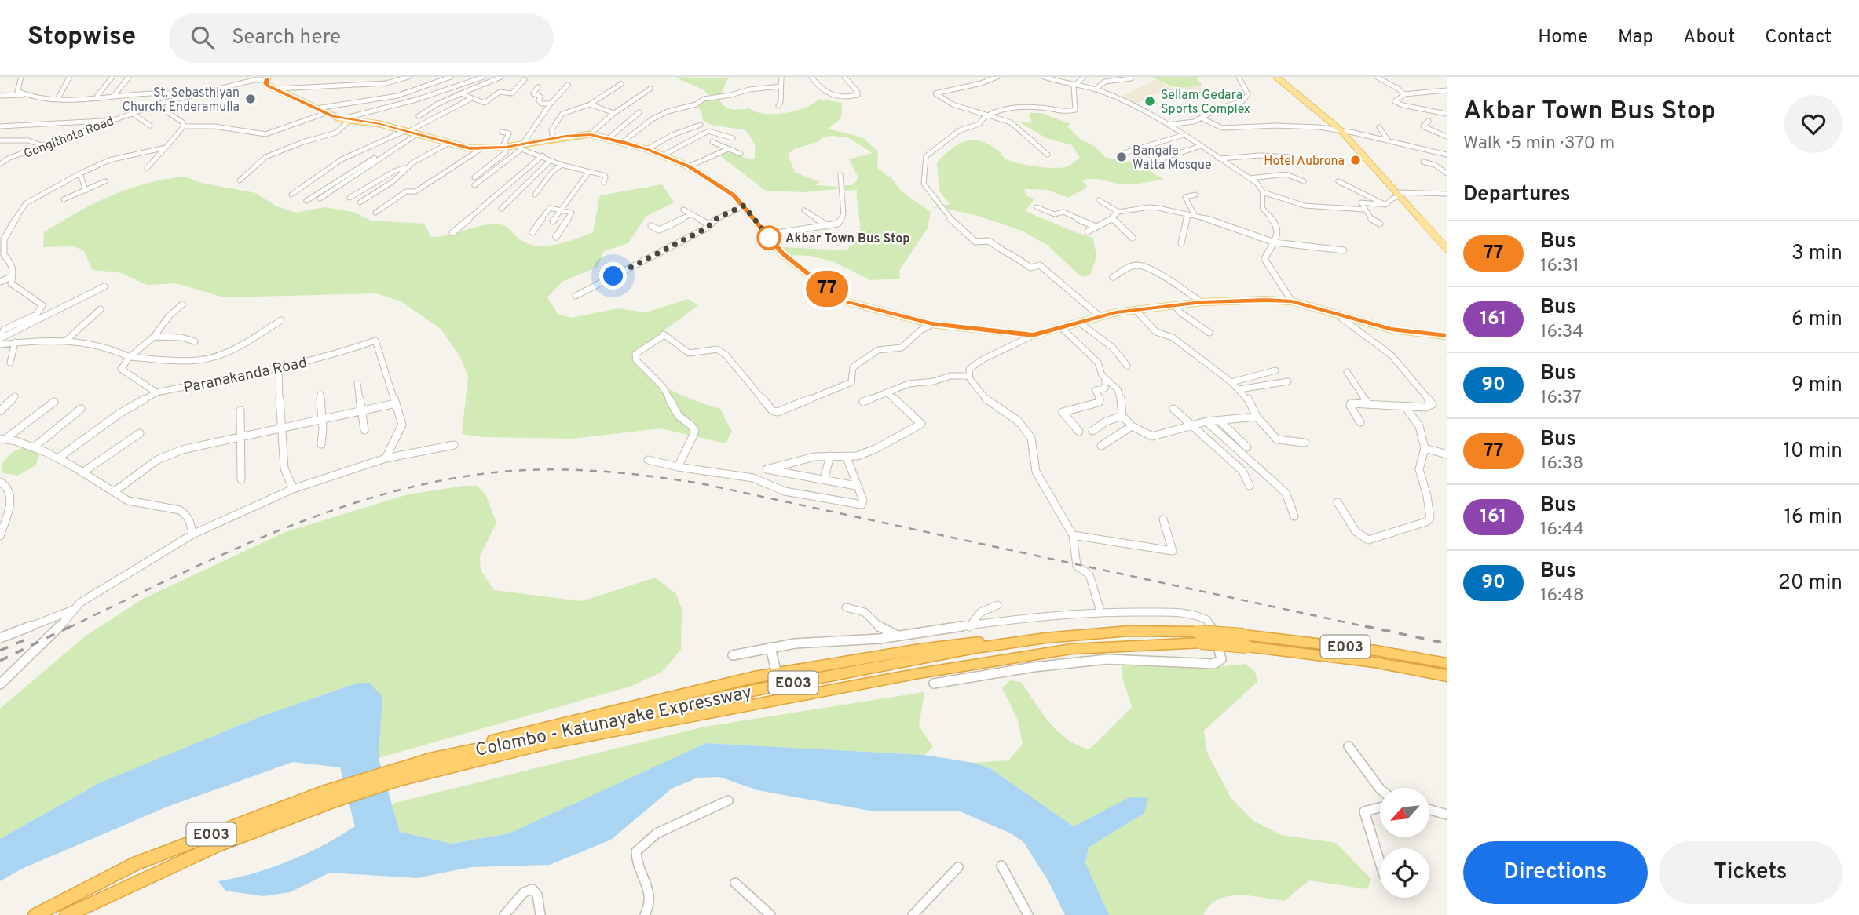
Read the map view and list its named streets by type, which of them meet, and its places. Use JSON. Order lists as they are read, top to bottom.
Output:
{
  "streets": {
    "highway": ["E003", "Colombo - Katunayake Expressway"],
    "street": ["Gongithota Road", "Paranakanda Road"]
  },
  "places": [
    "St. Sebasthiyan Church, Enderamulla",
    "Sellam Gedara Sports Complex",
    "Bangala Watta Mosque",
    "Hotel Aubrona",
    "Akbar Town Bus Stop"
  ],
  "lines": ["bus line 77"],
  "north": "bottom left",
  "page": {
    "header": "Stopwise",
    "search": "Search here",
    "nav": [
      "Home",
      "Map",
      "About",
      "Contact"
    ],
    "on_map": "77",
    "heading": [
      ["Akbar Town Bus Stop", "Walk · 5 min · 370 m"],
      "Departures"
    ],
    "list": [
      {
        "mark": "77",
        "name": "Bus",
        "note": "16:31",
        "value": "3 min"
      },
      {
        "mark": "161",
        "name": "Bus",
        "note": "16:34",
        "value": "6 min"
      },
      {
        "mark": "90",
        "name": "Bus",
        "note": "16:37",
        "value": "9 min"
      },
      {
        "mark": "77",
        "name": "Bus",
        "note": "16:38",
        "value": "10 min"
      },
      {
        "mark": "161",
        "name": "Bus",
        "note": "16:44",
        "value": "16 min"
      },
      {
        "mark": "90",
        "name": "Bus",
        "note": "16:48",
        "value": "20 min"
      }
    ],
    "buttons": ["Directions", "Tickets"]
  }
}
